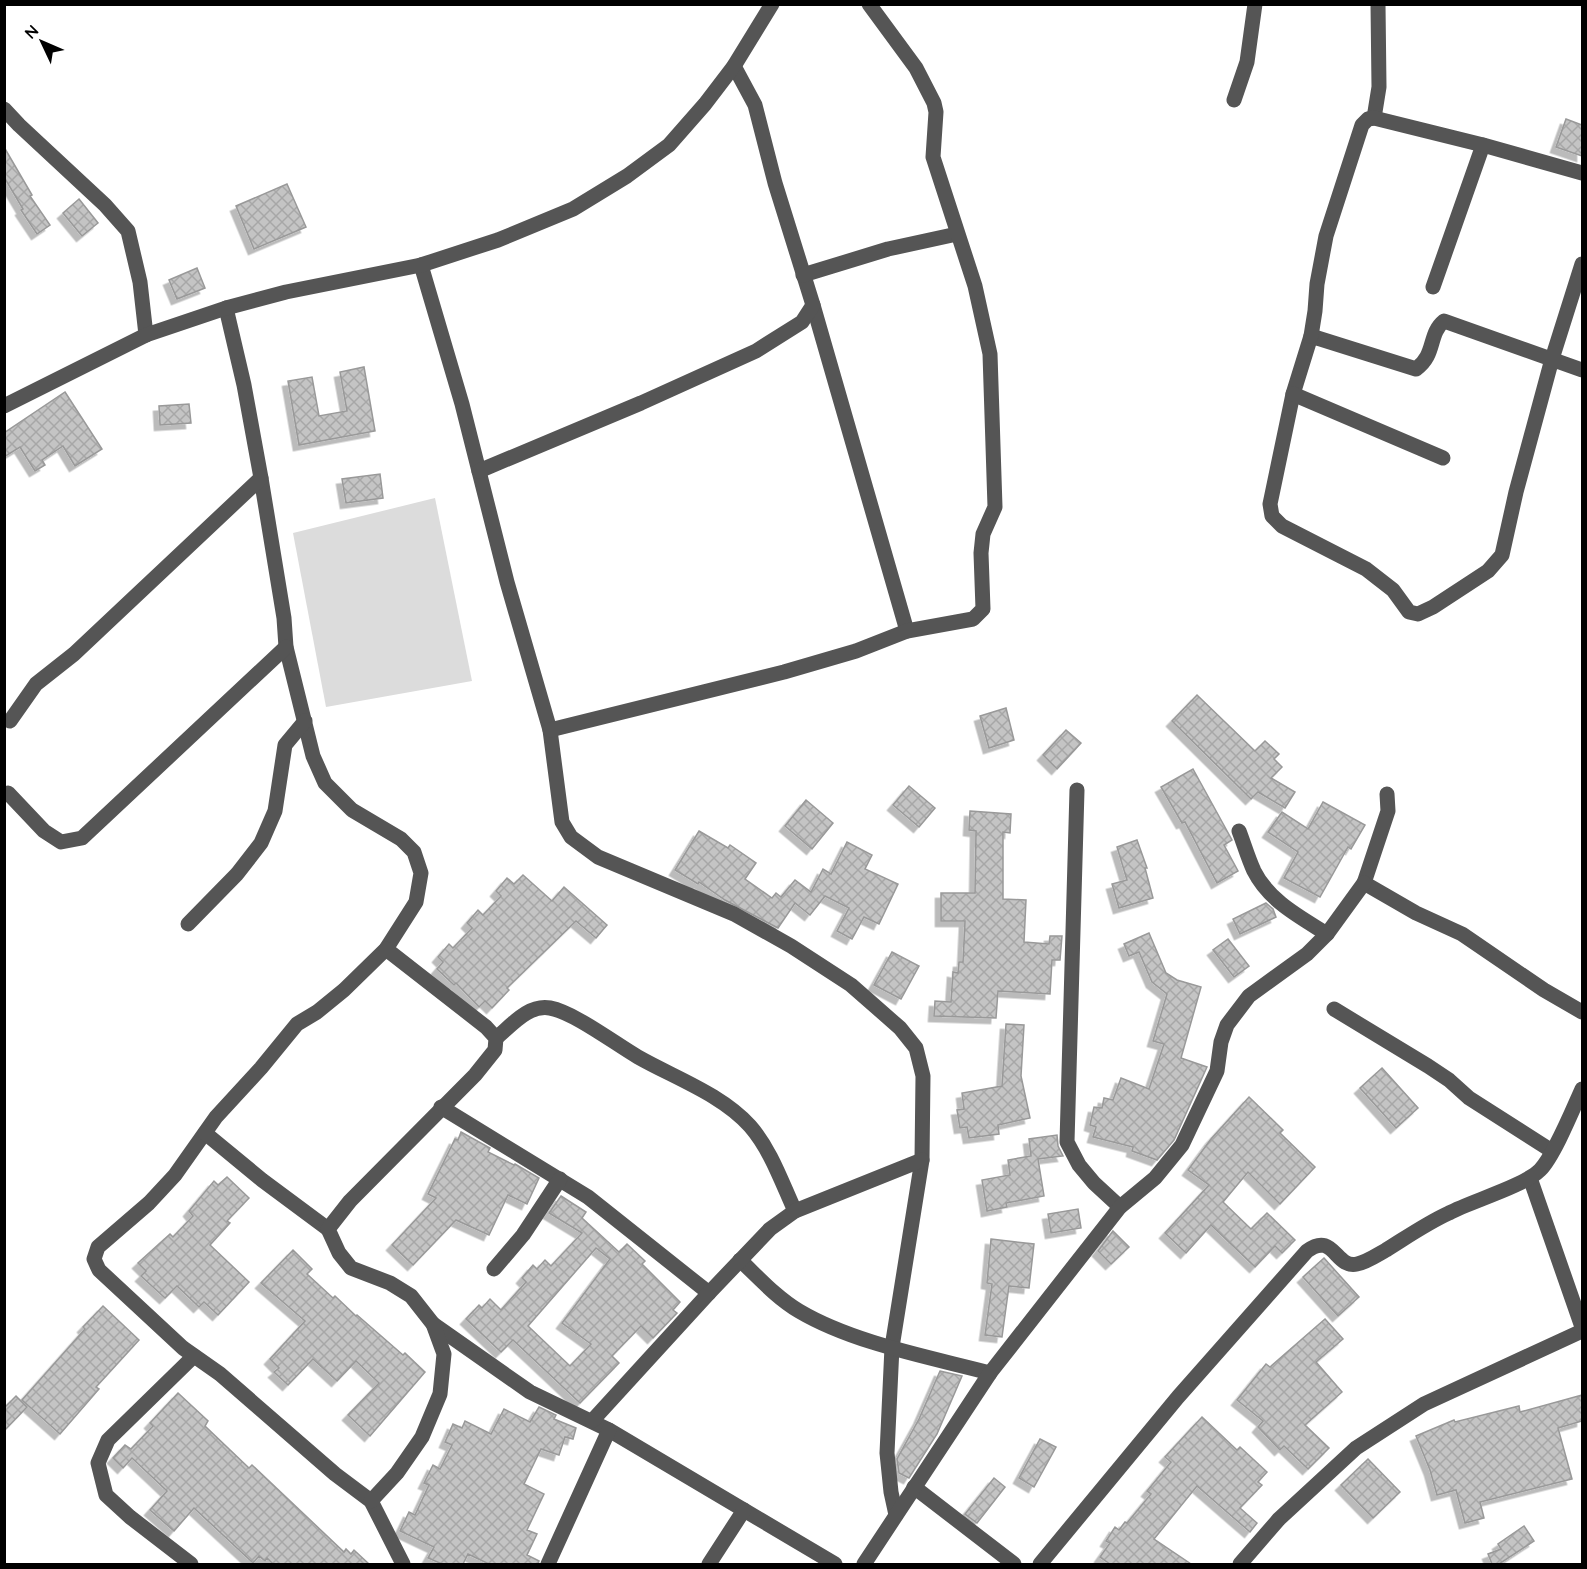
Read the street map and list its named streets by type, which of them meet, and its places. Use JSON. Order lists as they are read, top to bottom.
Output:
{
  "north": "top left"
}
